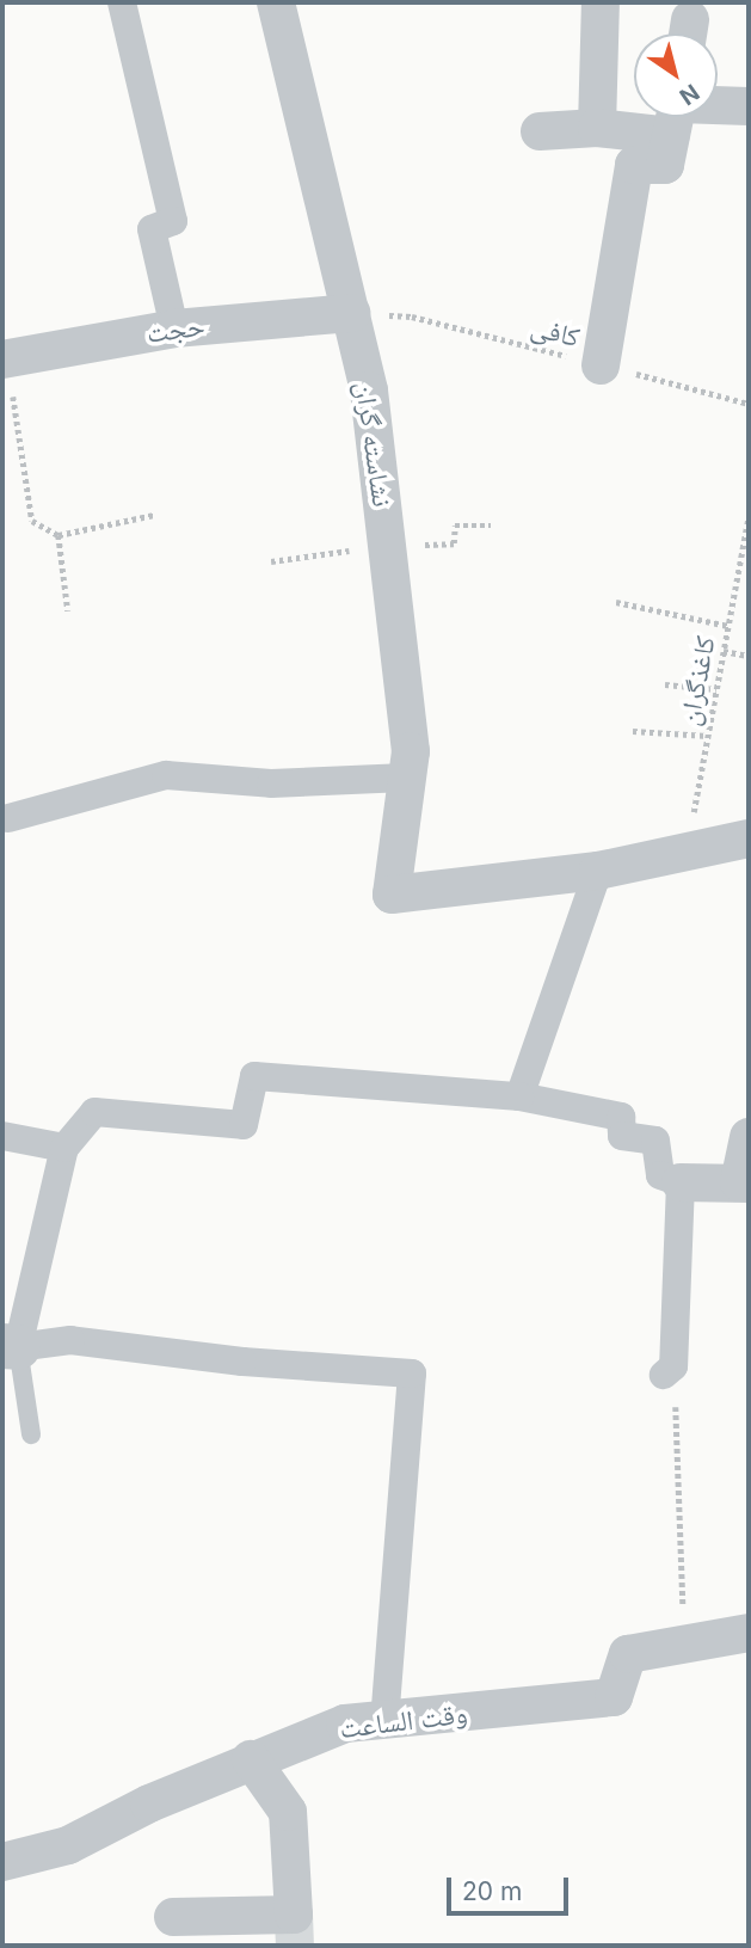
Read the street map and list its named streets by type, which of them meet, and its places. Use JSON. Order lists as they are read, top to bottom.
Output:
{
  "streets": {
    "street": ["حجت", "نشاسته گران", "وقت الساعت"],
    "path": ["کافی", "کاغذگران"]
  },
  "crossings": [
    ["حجت", "کافی"],
    ["حجت", "نشاسته گران"],
    ["کافی", "نشاسته گران"]
  ],
  "scale_bar": "20 m",
  "north": "bottom right"
}
